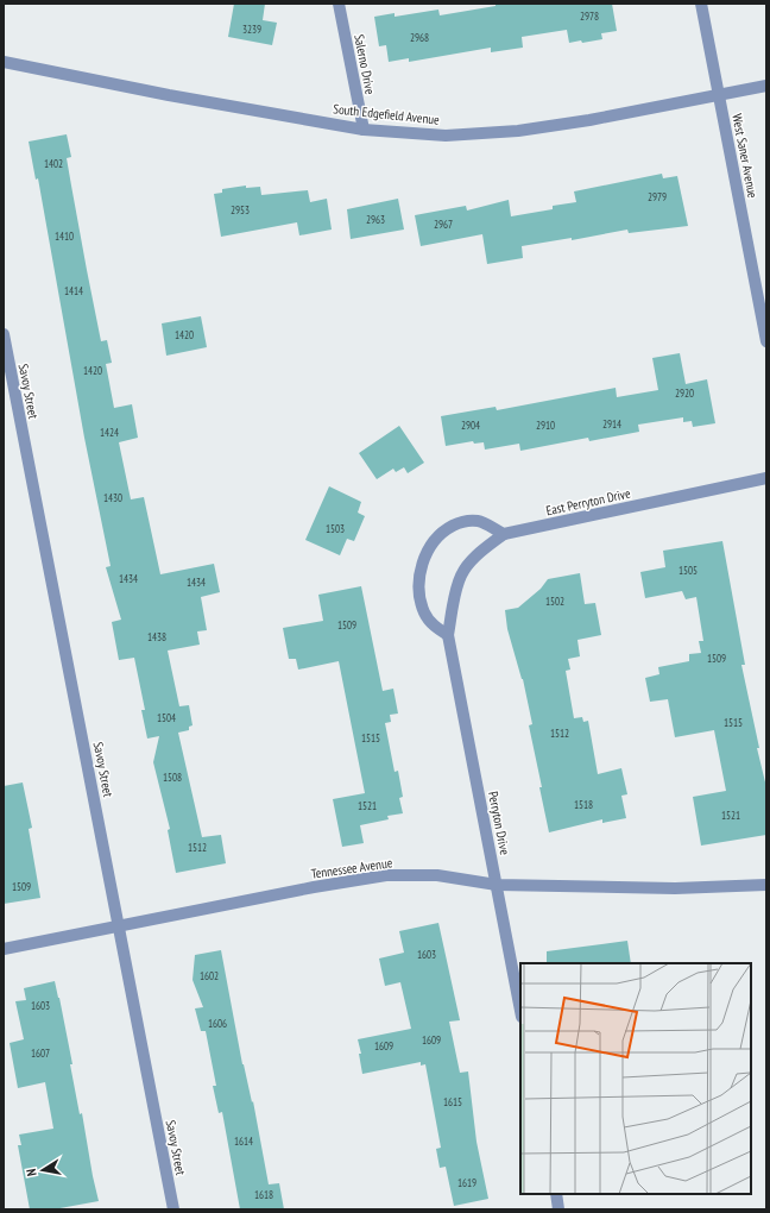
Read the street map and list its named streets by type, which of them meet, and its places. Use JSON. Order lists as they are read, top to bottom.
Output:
{
  "streets": {
    "street": [
      "Salerno Drive",
      "South Edgefield Avenue",
      "West Saner Avenue",
      "Savoy Street",
      "East Perryton Drive",
      "Perryton Drive",
      "Tennessee Avenue"
    ]
  },
  "crossings": [
    ["Salerno Drive", "South Edgefield Avenue"],
    ["South Edgefield Avenue", "West Saner Avenue"],
    ["Savoy Street", "Tennessee Avenue"],
    ["East Perryton Drive", "Perryton Drive"],
    ["Perryton Drive", "Tennessee Avenue"]
  ],
  "house_numbers": [
    "2978",
    "3239",
    "2968",
    "1402",
    "2979",
    "2953",
    "2963",
    "2967",
    "1410",
    "1414",
    "1420",
    "1420",
    "2920",
    "2914",
    "2904",
    "2910",
    "1424",
    "1430",
    "1503",
    "1505",
    "1434",
    "1434",
    "1502",
    "1509",
    "1438",
    "1509",
    "1504",
    "1515",
    "1512",
    "1515",
    "1508",
    "1518",
    "1521",
    "1521",
    "1512",
    "1509",
    "1603",
    "1602",
    "1603",
    "1606",
    "1609",
    "1609",
    "1607",
    "1615",
    "1614",
    "1619",
    "1618"
  ],
  "north": "left"
}
